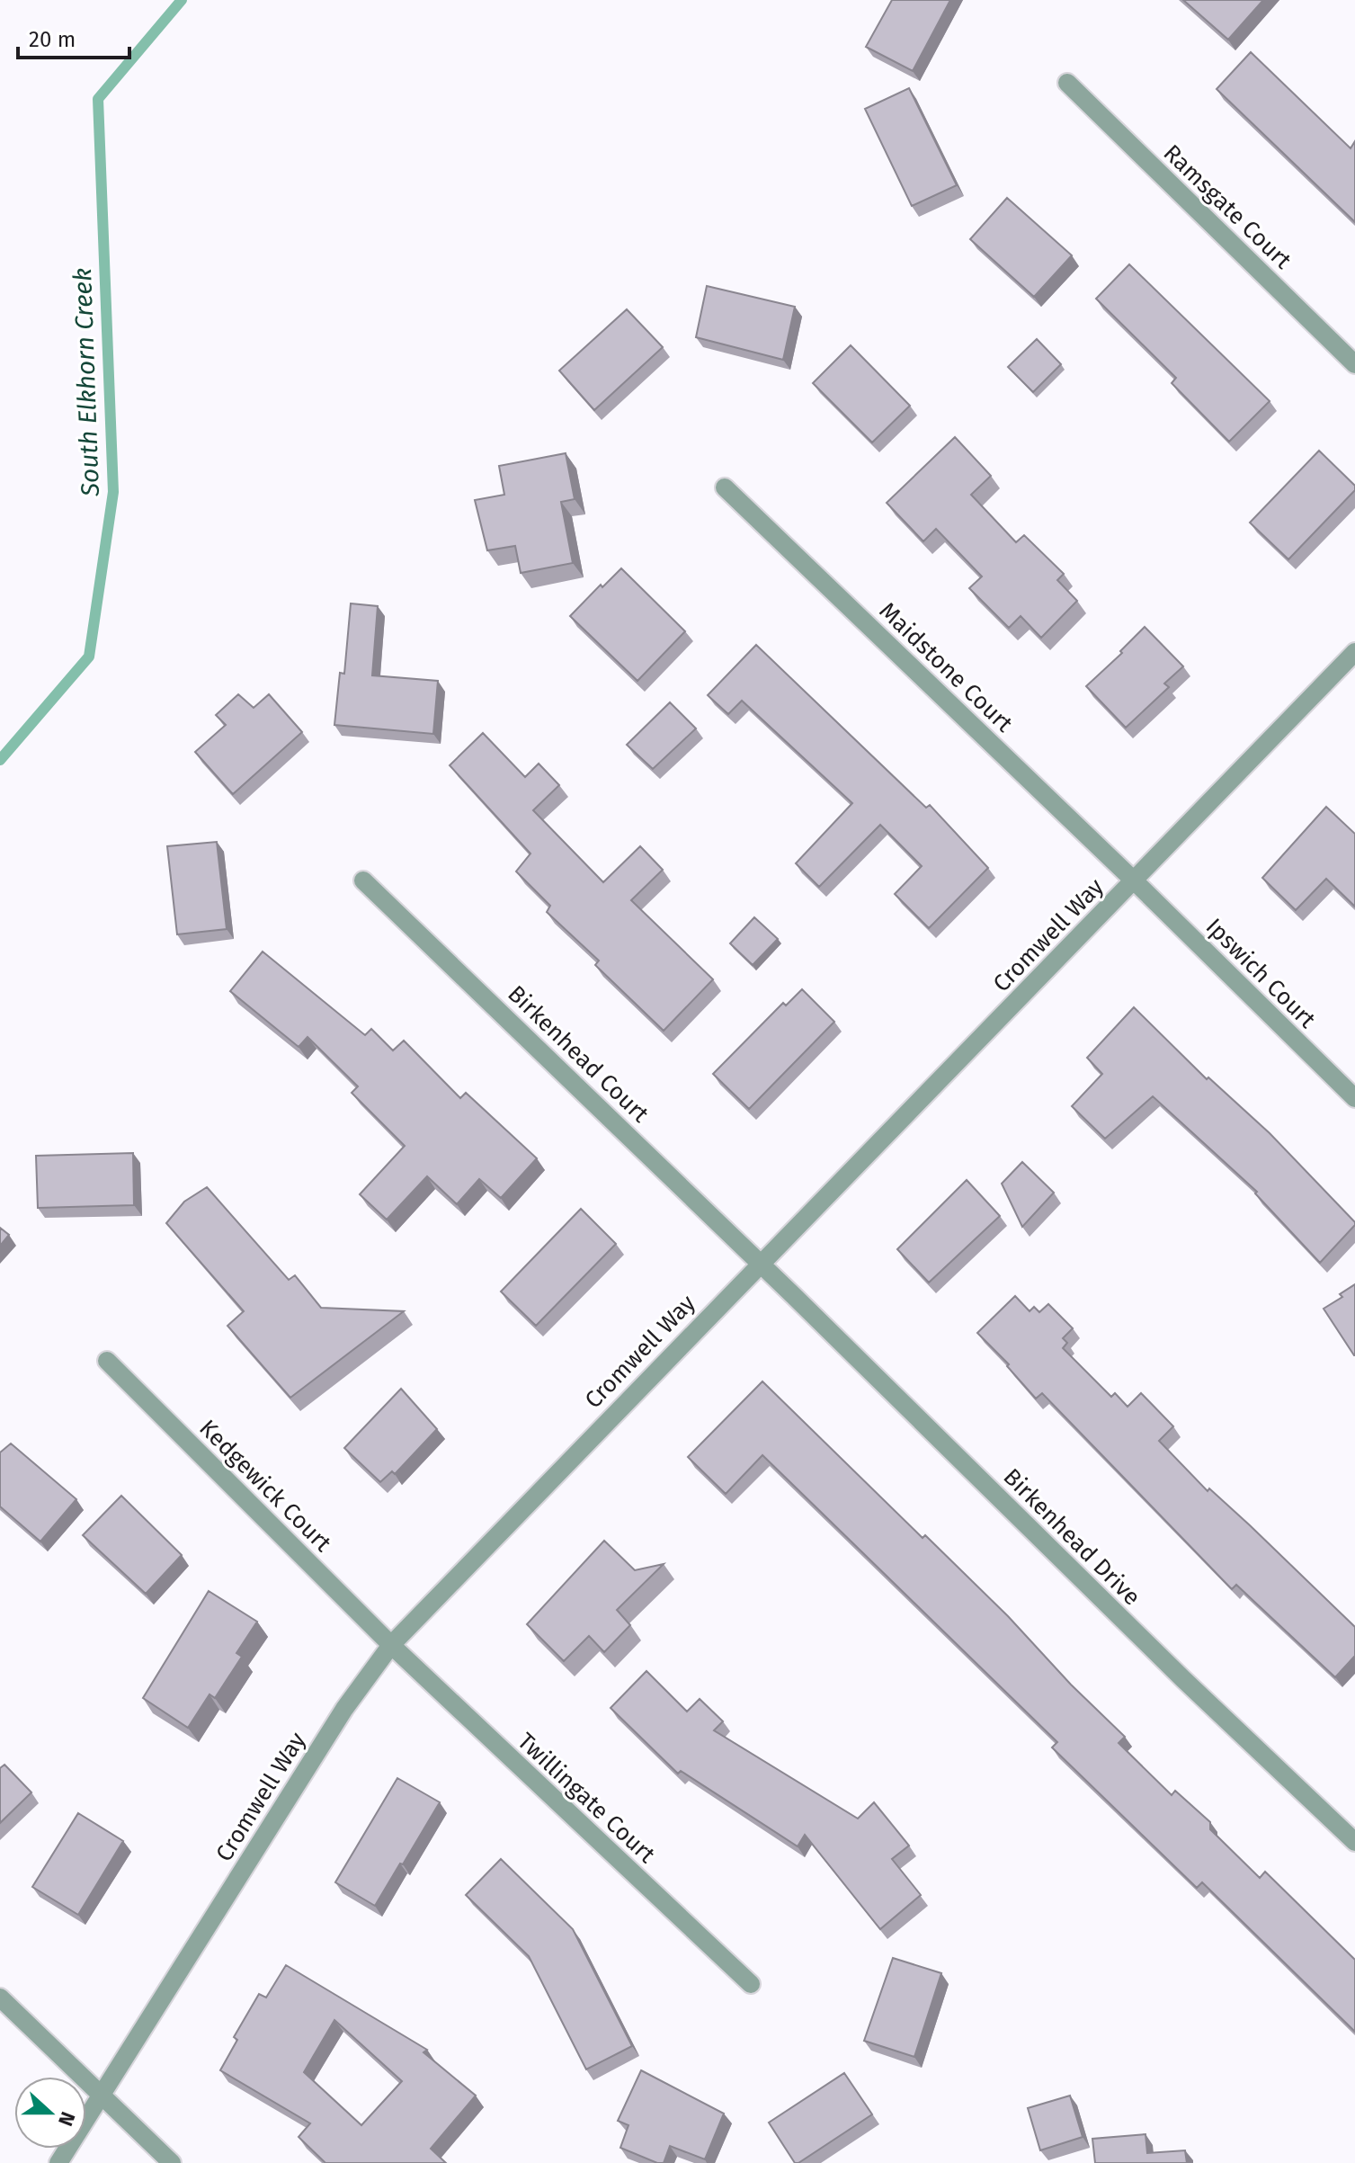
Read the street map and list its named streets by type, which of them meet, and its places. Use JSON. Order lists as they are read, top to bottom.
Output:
{
  "streets": {
    "street": [
      "Ramsgate Court",
      "Maidstone Court",
      "Cromwell Way",
      "Ipswich Court",
      "Birkenhead Court",
      "Kedgewick Court",
      "Birkenhead Drive",
      "Twillingate Court"
    ]
  },
  "crossings": [
    ["Maidstone Court", "Cromwell Way"],
    ["Maidstone Court", "Ipswich Court"],
    ["Cromwell Way", "Ipswich Court"],
    ["Cromwell Way", "Birkenhead Court"],
    ["Cromwell Way", "Kedgewick Court"],
    ["Cromwell Way", "Birkenhead Drive"],
    ["Cromwell Way", "Twillingate Court"],
    ["Birkenhead Court", "Birkenhead Drive"],
    ["Kedgewick Court", "Twillingate Court"]
  ],
  "water": ["South Elkhorn Creek"],
  "scale_bar": "20 m",
  "north": "right"
}
